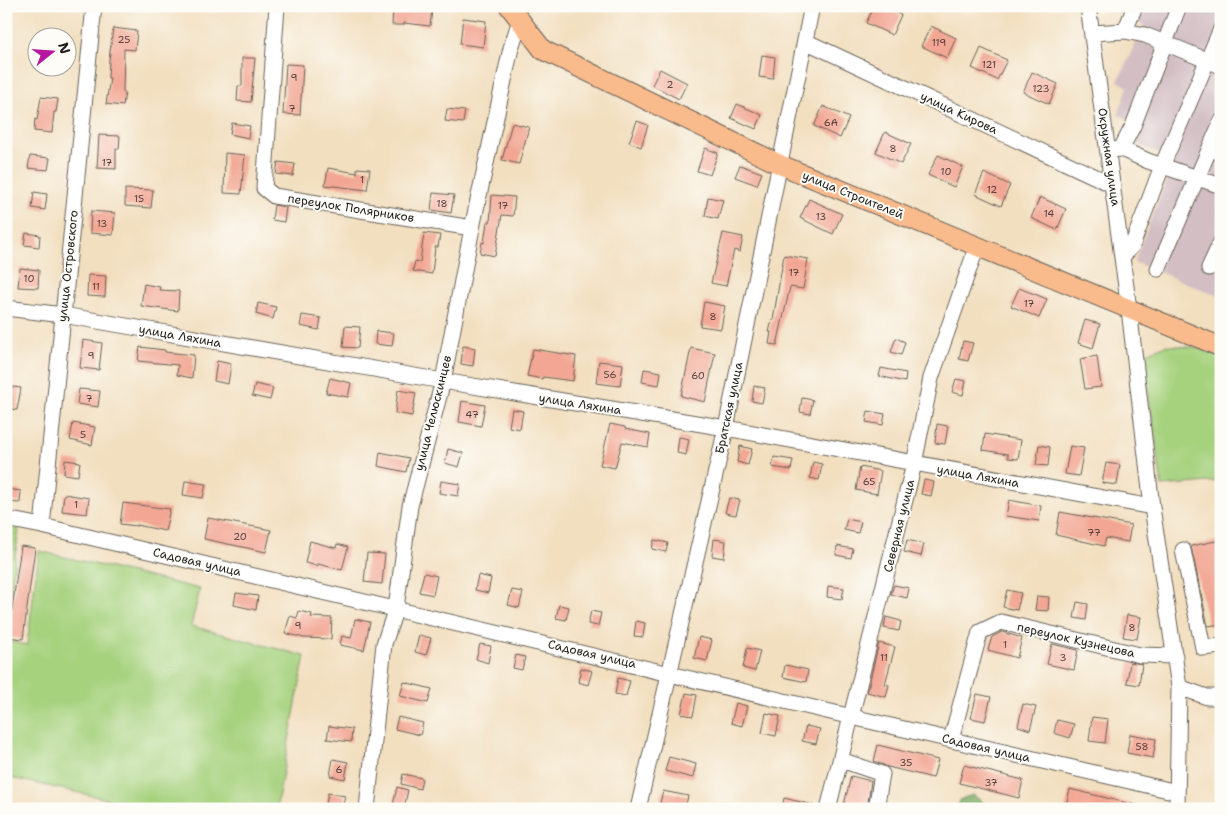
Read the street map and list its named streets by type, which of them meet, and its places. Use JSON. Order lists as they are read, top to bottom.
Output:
{
  "streets": {
    "main road": ["улица Строителей"],
    "street": [
      "улица Кирова",
      "Окружная улица",
      "переулок Полярников",
      "улица Островского",
      "улица Ляхина",
      "Братская улица",
      "улица Челюскинцев",
      "Северная улица",
      "Садовая улица",
      "переулок Кузнецова"
    ]
  },
  "crossings": [
    ["улица Кирова", "Окружная улица"],
    ["улица Кирова", "Братская улица"],
    ["Окружная улица", "улица Строителей"],
    ["Окружная улица", "улица Ляхина"],
    ["Окружная улица", "Садовая улица"],
    ["Окружная улица", "переулок Кузнецова"],
    ["улица Строителей", "Братская улица"],
    ["улица Строителей", "улица Челюскинцев"],
    ["улица Строителей", "Северная улица"],
    ["переулок Полярников", "улица Челюскинцев"],
    ["улица Островского", "улица Ляхина"],
    ["улица Островского", "Садовая улица"],
    ["улица Ляхина", "Братская улица"],
    ["улица Ляхина", "улица Челюскинцев"],
    ["улица Ляхина", "Северная улица"],
    ["Братская улица", "Садовая улица"],
    ["улица Челюскинцев", "Садовая улица"],
    ["Северная улица", "Садовая улица"],
    ["Садовая улица", "переулок Кузнецова"]
  ],
  "house_numbers": [
    "25",
    "119",
    "121",
    "9",
    "2",
    "123",
    "7",
    "6А",
    "8",
    "17",
    "10",
    "1",
    "12",
    "15",
    "18",
    "17",
    "14",
    "13",
    "13",
    "17",
    "10",
    "11",
    "17",
    "8",
    "9",
    "56",
    "60",
    "7",
    "47",
    "5",
    "65",
    "1",
    "77",
    "20",
    "9",
    "8",
    "1",
    "11",
    "3",
    "58",
    "35",
    "6",
    "37"
  ],
  "north": "right"
}
